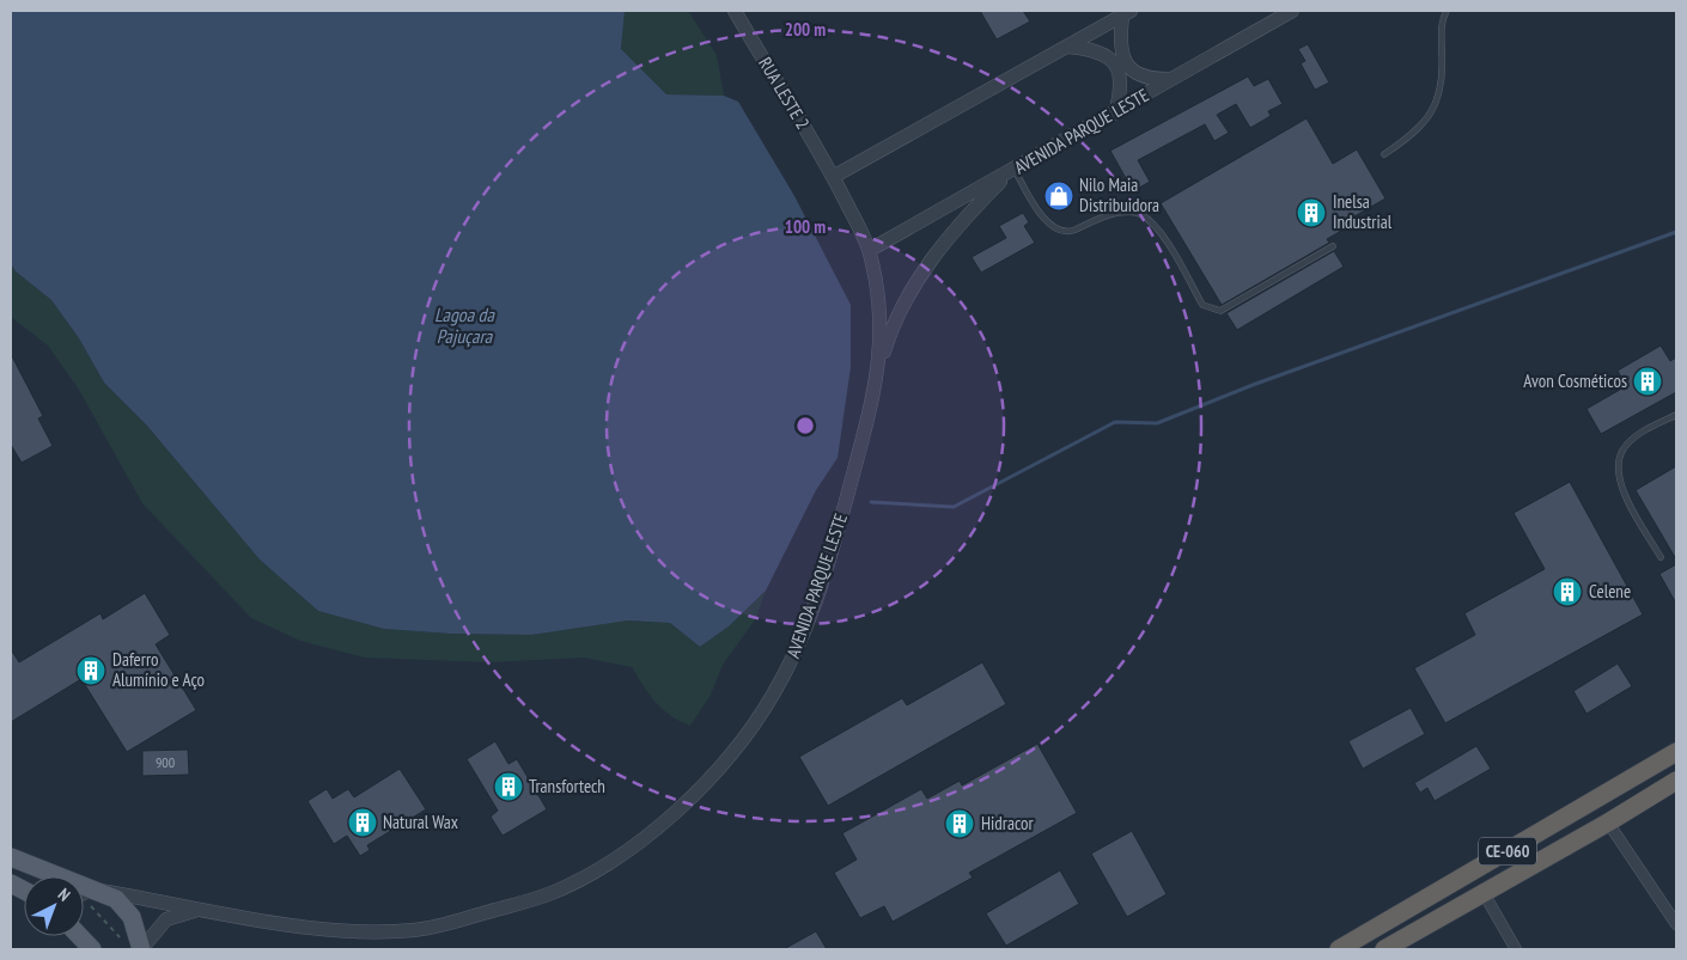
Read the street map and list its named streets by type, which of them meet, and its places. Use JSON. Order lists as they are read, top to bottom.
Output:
{
  "streets": {
    "highway": ["CE-060"],
    "street": ["RUA LESTE 2", "AVENIDA PARQUE LESTE"]
  },
  "crossings": [
    ["RUA LESTE 2", "AVENIDA PARQUE LESTE"]
  ],
  "water": ["Lagoa da Pajuçara"],
  "places": {
    "shop": ["Nilo Maia Distribuidora"],
    "building": [
      "Inelsa Industrial",
      "Avon Cosméticos",
      "Celene",
      "Daferro Alumínio e Aço",
      "Transfortech",
      "Natural Wax",
      "Hidracor"
    ]
  },
  "house_numbers": ["900"],
  "north": "top right",
  "rings": ["200 m", "100 m"]
}
